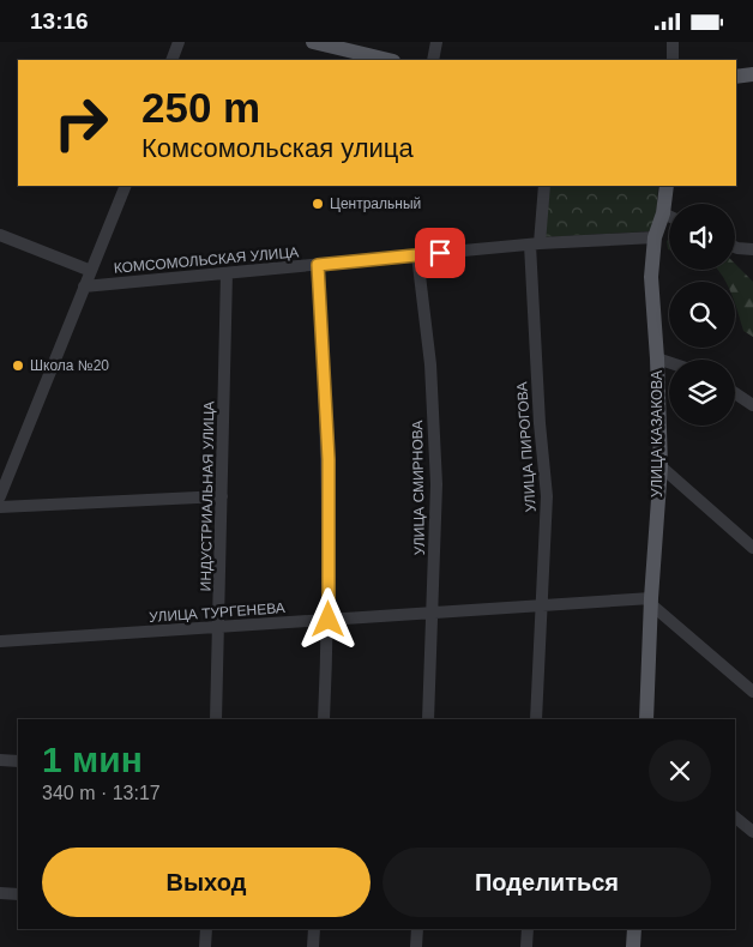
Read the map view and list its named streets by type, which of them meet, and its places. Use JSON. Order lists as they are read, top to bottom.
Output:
{
  "streets": {
    "main road": ["УЛИЦА КАЗАКОВА"],
    "street": [
      "КОМСОМОЛЬСКАЯ УЛИЦА",
      "УЛИЦА ПИРОГОВА",
      "УЛИЦА СМИРНОВА",
      "ИНДУСТРИАЛЬНАЯ УЛИЦА",
      "УЛИЦА ТУРГЕНЕВА"
    ]
  },
  "crossings": [
    ["КОМСОМОЛЬСКАЯ УЛИЦА", "УЛИЦА КАЗАКОВА"],
    ["КОМСОМОЛЬСКАЯ УЛИЦА", "УЛИЦА ПИРОГОВА"],
    ["КОМСОМОЛЬСКАЯ УЛИЦА", "УЛИЦА СМИРНОВА"],
    ["КОМСОМОЛЬСКАЯ УЛИЦА", "ИНДУСТРИАЛЬНАЯ УЛИЦА"],
    ["УЛИЦА КАЗАКОВА", "УЛИЦА ТУРГЕНЕВА"],
    ["УЛИЦА ПИРОГОВА", "УЛИЦА ТУРГЕНЕВА"],
    ["УЛИЦА СМИРНОВА", "УЛИЦА ТУРГЕНЕВА"],
    ["ИНДУСТРИАЛЬНАЯ УЛИЦА", "УЛИЦА ТУРГЕНЕВА"]
  ],
  "places": ["Центральный", "Школа №20"],
  "page": {
    "status": "13:16",
    "turn": ["250 m", "Комсомольская улица"],
    "heading": ["1 мин", "340 m · 13:17"],
    "buttons": ["Выход", "Поделиться"]
  }
}
